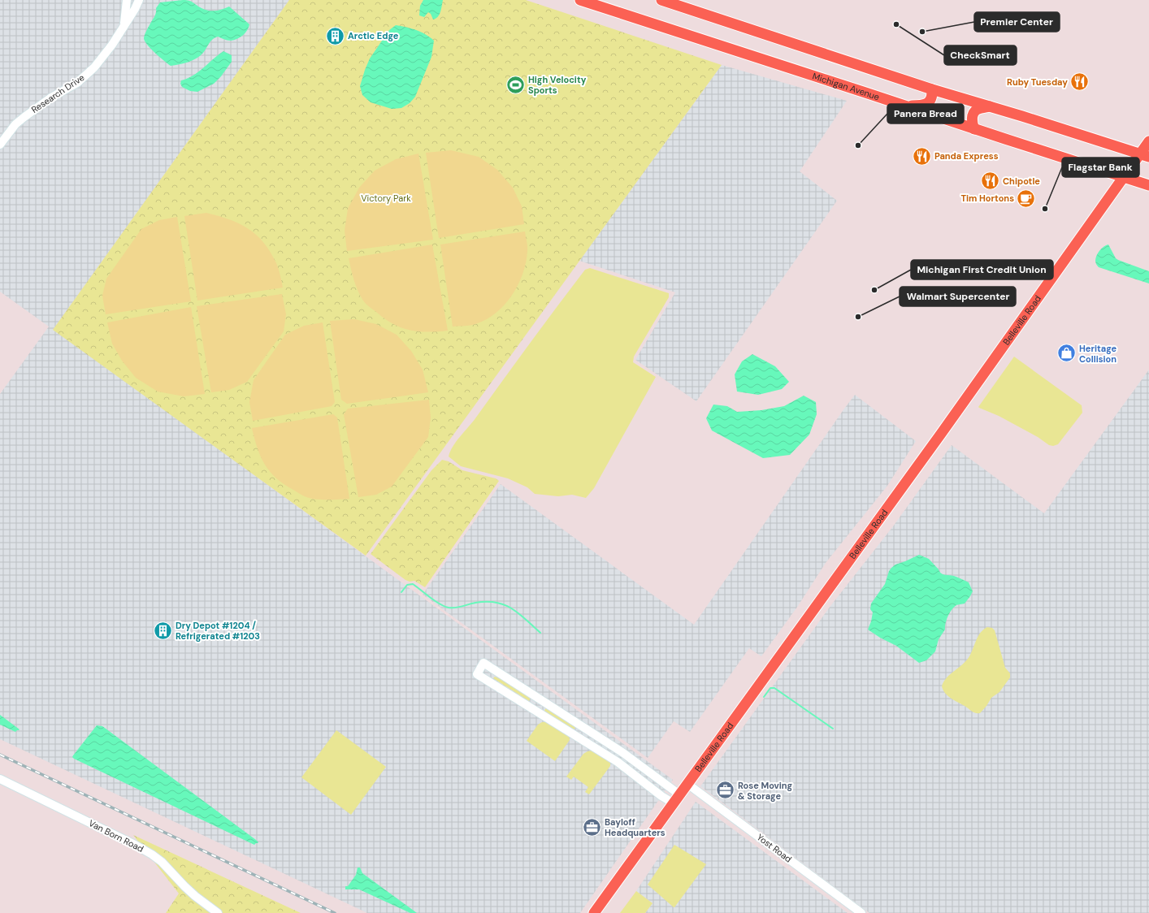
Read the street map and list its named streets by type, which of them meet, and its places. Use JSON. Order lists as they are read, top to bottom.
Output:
{
  "streets": {
    "main road": ["Michigan Avenue", "Belleville Road"],
    "street": ["Research Drive", "Van Born Road", "Yost Road"]
  },
  "crossings": [
    ["Michigan Avenue", "Belleville Road"],
    ["Belleville Road", "Yost Road"]
  ],
  "parks": ["Victory Park"],
  "places": {
    "other": [
      "CheckSmart",
      "Premier Center",
      "Panera Bread",
      "Flagstar Bank",
      "Michigan First Credit Union",
      "Walmart Supercenter"
    ],
    "building": ["Arctic Edge", "Dry Depot #1204 / Refrigerated #1203"],
    "restaurant": ["Ruby Tuesday", "Panda Express", "Chipotle"],
    "sports": ["High Velocity Sports"],
    "cafe": ["Tim Hortons"],
    "shop": ["Heritage Collision"],
    "office": ["Rose Moving & Storage", "Bayloff Headquarters"]
  }
}
